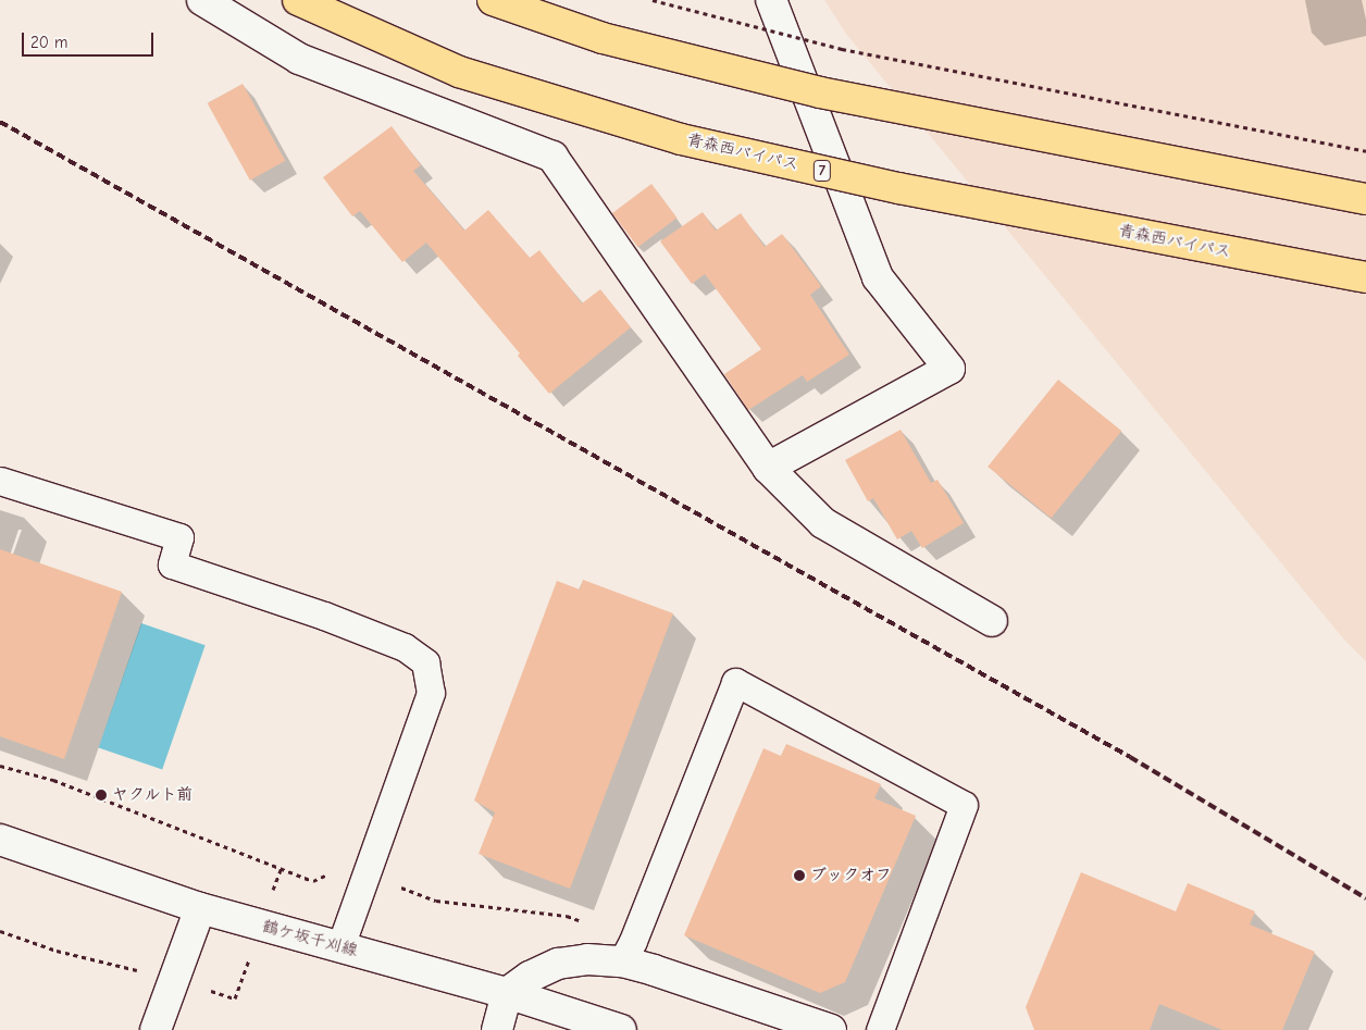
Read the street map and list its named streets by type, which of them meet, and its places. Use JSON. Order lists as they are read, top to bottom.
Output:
{
  "streets": {
    "highway": ["青森西バイパス", "7"],
    "street": ["鶴ケ坂千刈線"]
  },
  "places": ["ヤクルト前", "ブックオフ"],
  "scale_bar": "20 m"
}
